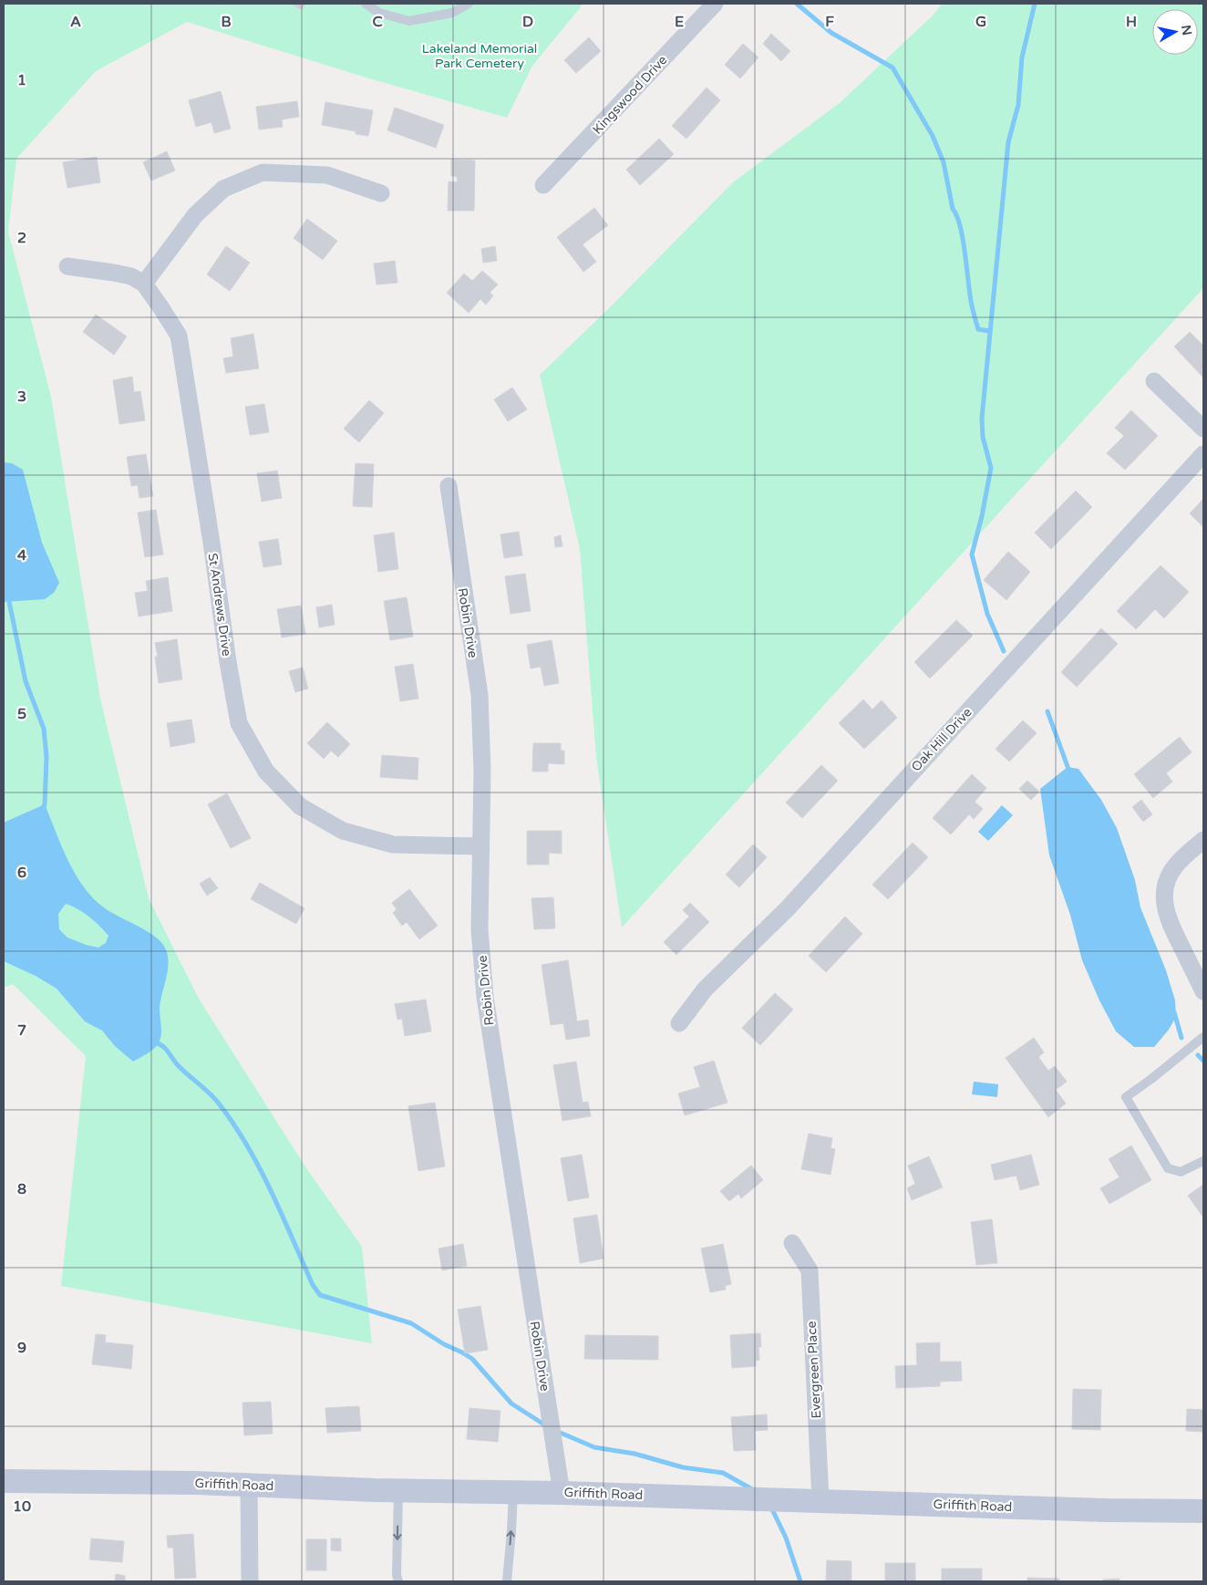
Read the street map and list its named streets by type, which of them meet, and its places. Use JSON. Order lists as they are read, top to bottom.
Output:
{
  "streets": {
    "street": [
      "Kingswood Drive",
      "St Andrews Drive",
      "Robin Drive",
      "Oak Hill Drive",
      "Evergreen Place",
      "Griffith Road"
    ]
  },
  "crossings": [
    ["St Andrews Drive", "Robin Drive"],
    ["Robin Drive", "Griffith Road"],
    ["Evergreen Place", "Griffith Road"]
  ],
  "parks": ["Lakeland Memorial Park Cemetery"],
  "north": "right",
  "grid": {
    "columns": [
      "A",
      "B",
      "C",
      "D",
      "E",
      "F",
      "G",
      "H"
    ],
    "rows": [
      "1",
      "2",
      "3",
      "4",
      "5",
      "6",
      "7",
      "8",
      "9",
      "10"
    ]
  }
}
